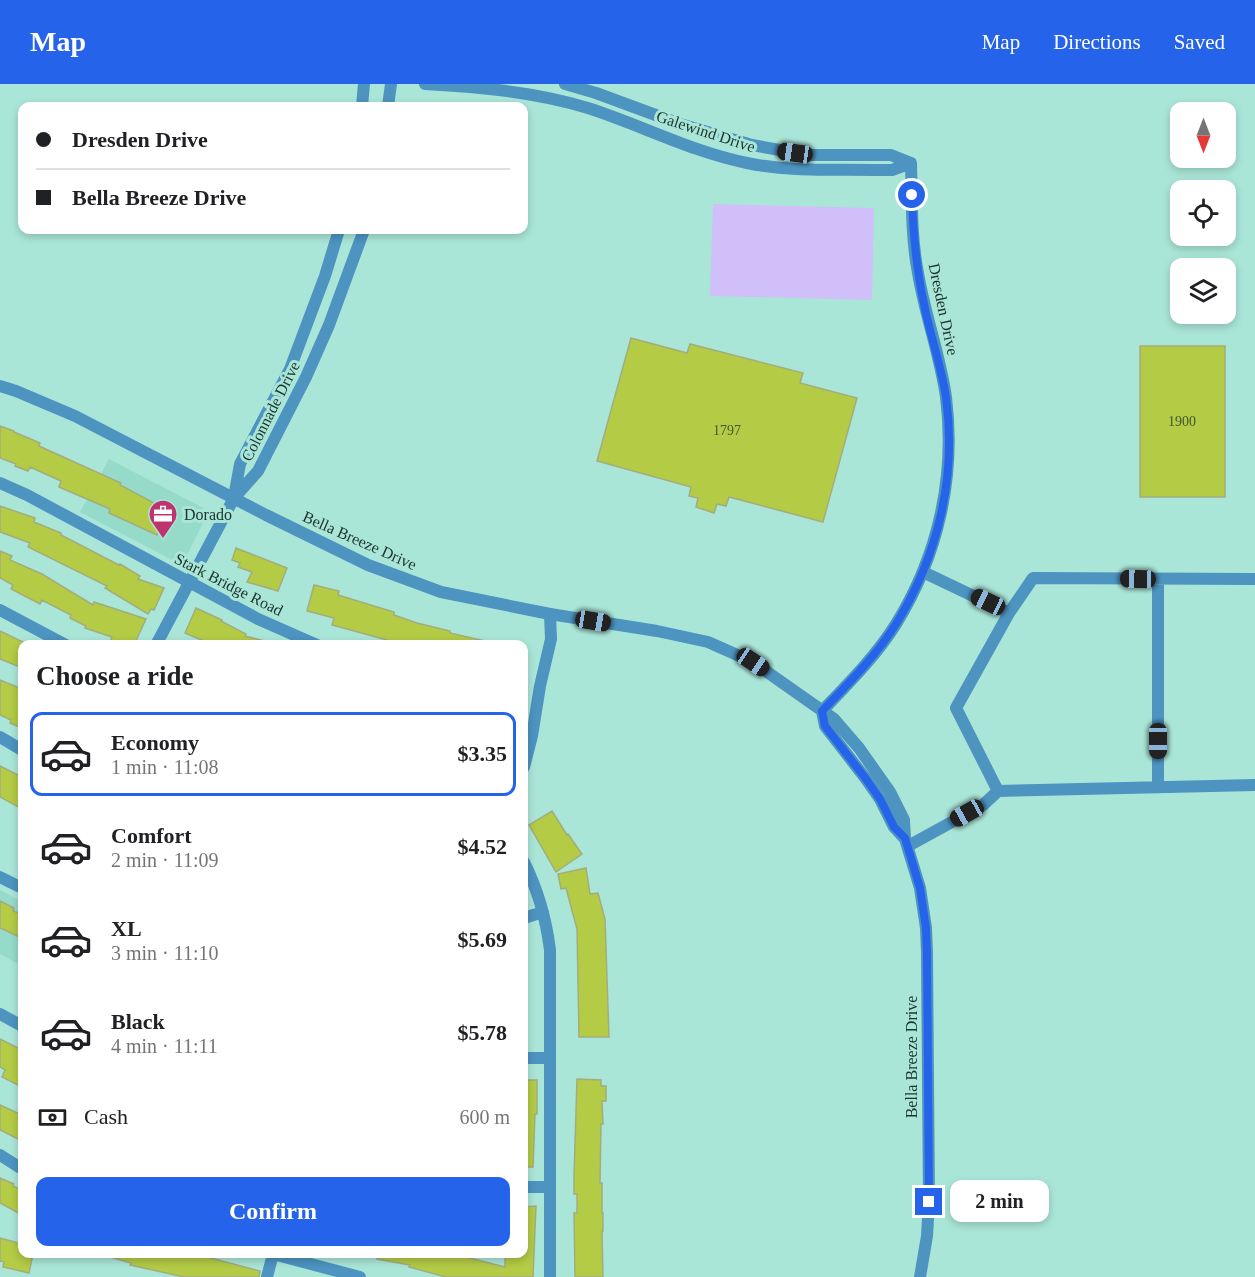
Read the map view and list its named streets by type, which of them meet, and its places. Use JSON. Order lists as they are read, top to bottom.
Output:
{
  "streets": {
    "street": [
      "Galewind Drive",
      "Dresden Drive",
      "Colonnade Drive",
      "Bella Breeze Drive",
      "Stark Bridge Road"
    ]
  },
  "crossings": [
    ["Galewind Drive", "Dresden Drive"],
    ["Dresden Drive", "Bella Breeze Drive"],
    ["Colonnade Drive", "Bella Breeze Drive"]
  ],
  "places": {
    "office": ["Dorado"]
  },
  "house_numbers": ["1900", "1797"],
  "north": "bottom",
  "page": {
    "header": "Map",
    "nav": ["Map", "Directions", "Saved"],
    "banner": ["Dresden Drive", "Bella Breeze Drive"],
    "heading": "Choose a ride",
    "list": [
      {
        "name": "Economy",
        "note": "1 min · 11:08",
        "value": "$3.35"
      },
      {
        "name": "Comfort",
        "note": "2 min · 11:09",
        "value": "$4.52"
      },
      {
        "name": "XL",
        "note": "3 min · 11:10",
        "value": "$5.69"
      },
      {
        "name": "Black",
        "note": "4 min · 11:11",
        "value": "$5.78"
      }
    ],
    "pay": ["Cash", "600 m"],
    "buttons": "Confirm",
    "bubble": "2 min"
  }
}
